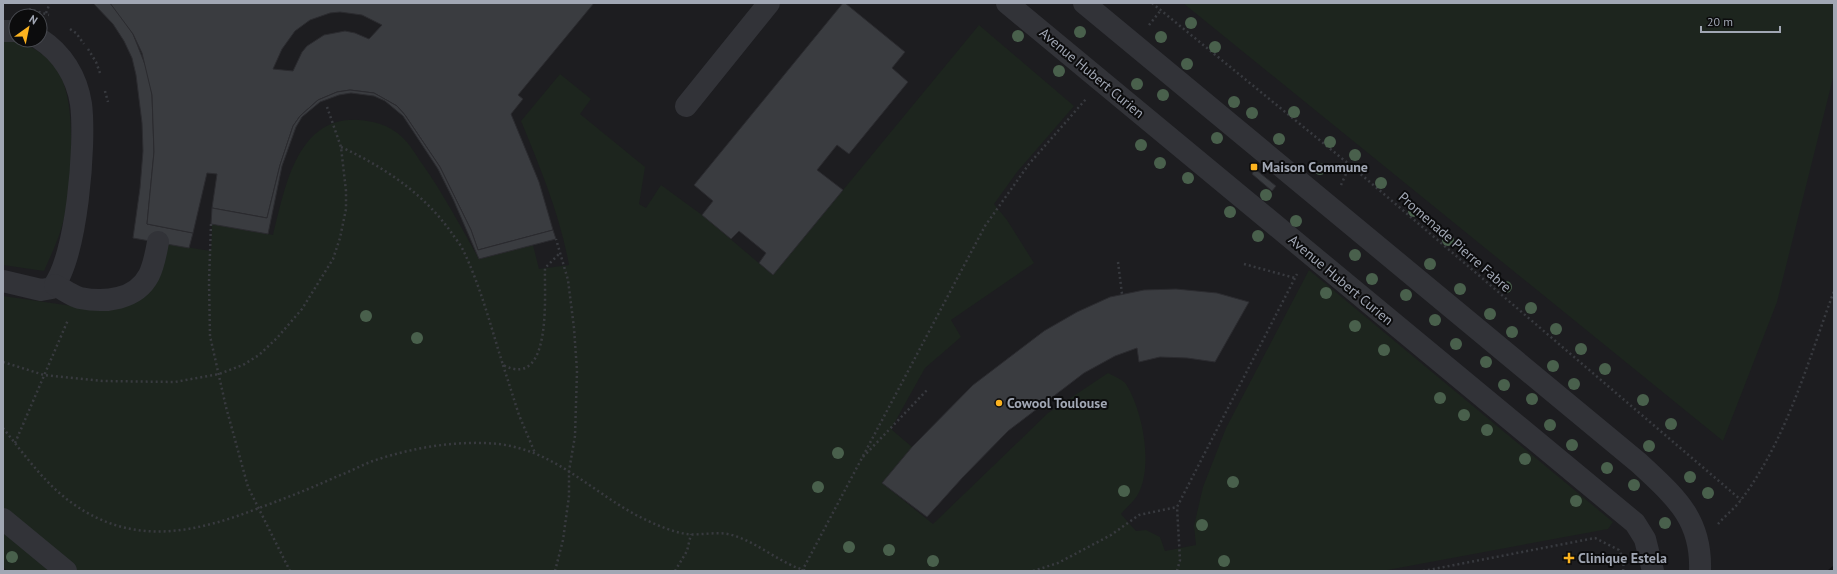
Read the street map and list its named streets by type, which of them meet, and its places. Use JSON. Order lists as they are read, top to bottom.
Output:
{
  "streets": {
    "street": ["Avenue Hubert Curien"],
    "path": ["Promenade Pierre Fabre"]
  },
  "places": {
    "transit": ["Maison Commune"],
    "other": ["Cowool Toulouse"],
    "health": ["Clinique Estela"]
  },
  "scale_bar": "20 m",
  "north": "top right"
}
